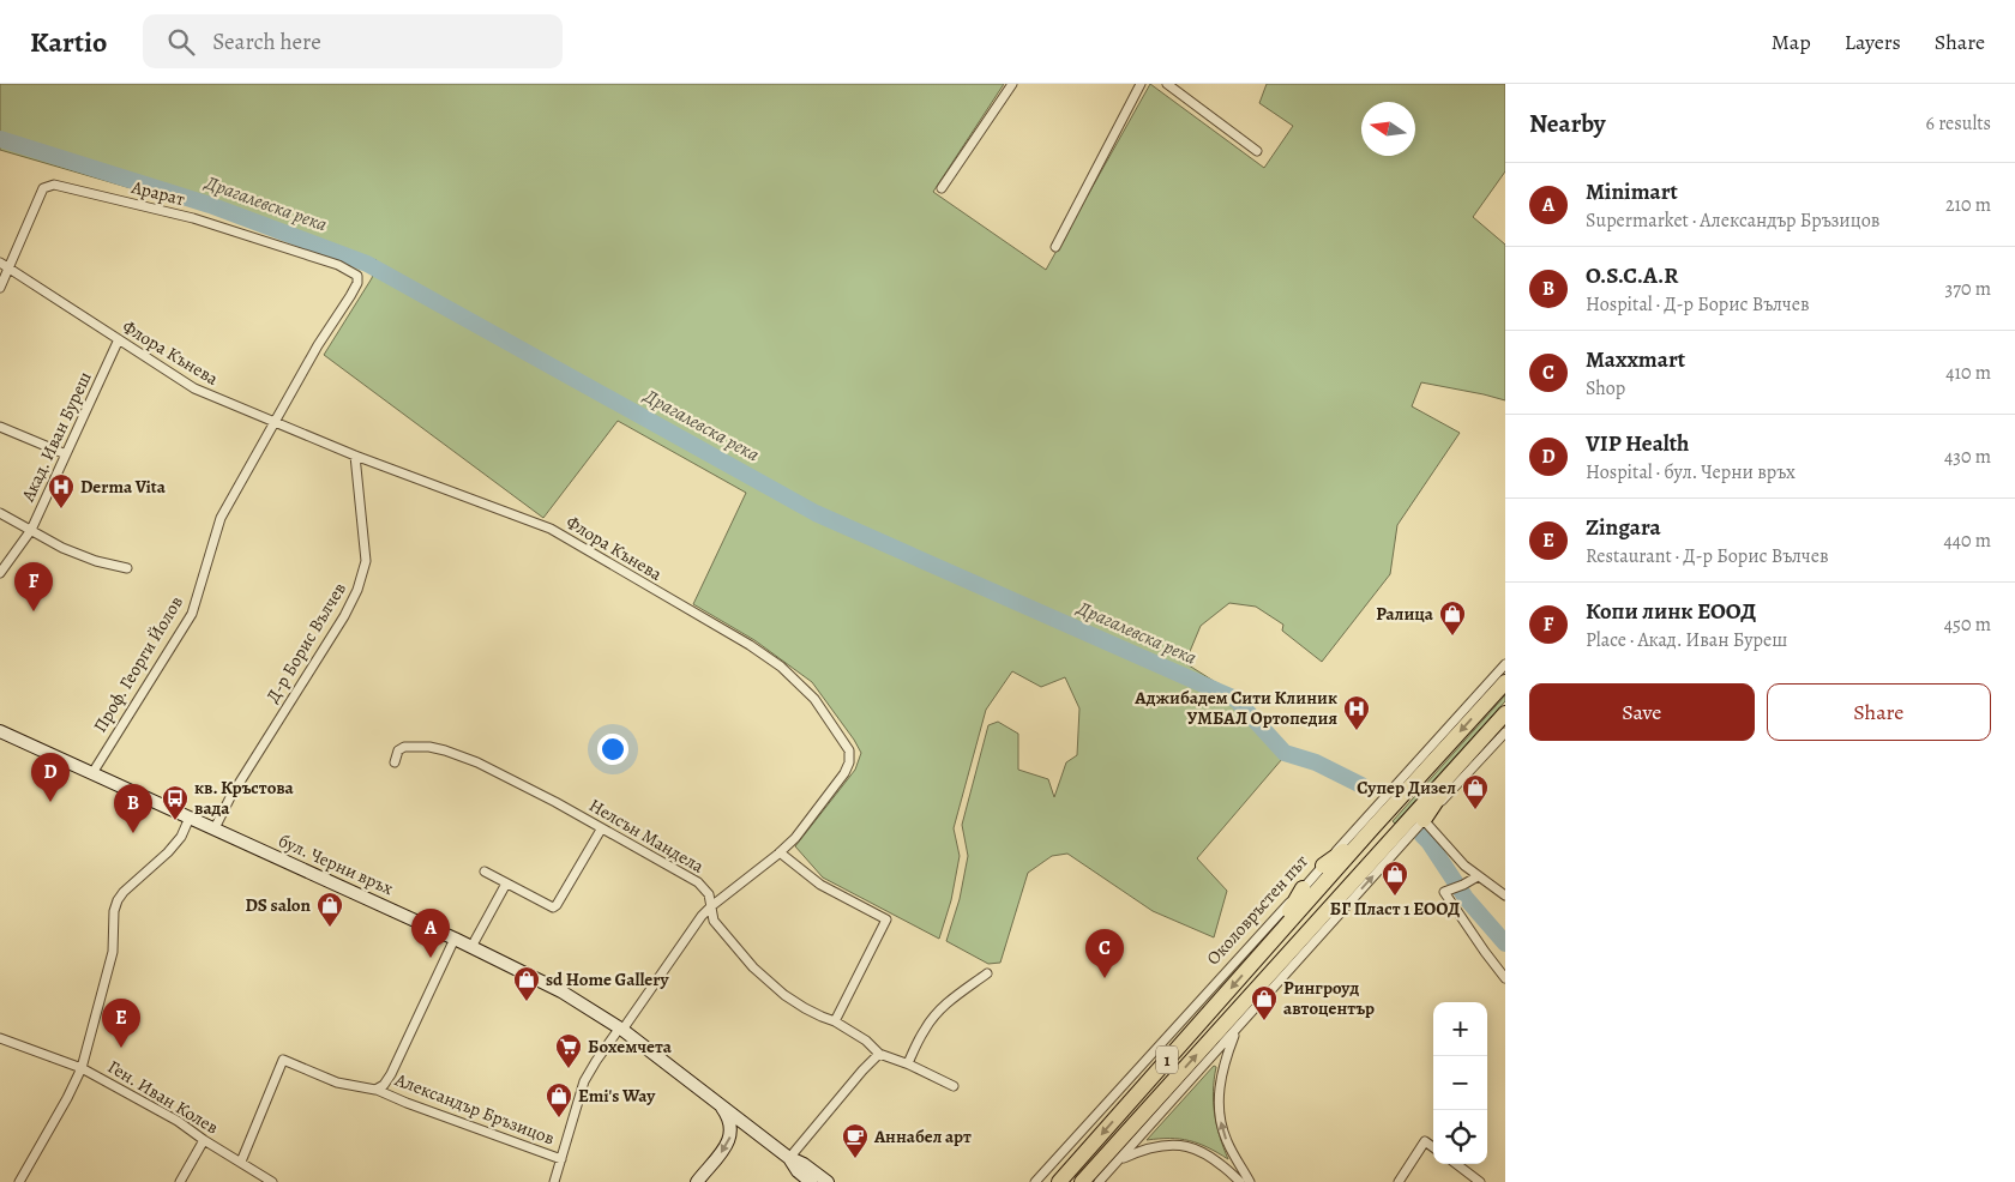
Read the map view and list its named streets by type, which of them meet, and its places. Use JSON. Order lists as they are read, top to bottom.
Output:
{
  "streets": {
    "highway": ["Околовръстен път", "1"],
    "main road": ["бул. Черни връх"],
    "street": [
      "Арарат",
      "Флора Кънева",
      "Акад. Иван Буреш",
      "Д-р Борис Вълчев",
      "Проф. Георги Йолов",
      "Нелсън Мандела",
      "Ген. Иван Колев",
      "Александър Бръзицов"
    ]
  },
  "crossings": [
    ["Арарат", "Флора Кънева"],
    ["Арарат", "Проф. Георги Йолов"],
    ["Флора Кънева", "Акад. Иван Буреш"],
    ["Флора Кънева", "Д-р Борис Вълчев"],
    ["Флора Кънева", "Проф. Георги Йолов"],
    ["Флора Кънева", "Нелсън Мандела"],
    ["Флора Кънева", "бул. Черни връх"],
    ["Флора Кънева", "Александър Бръзицов"],
    ["Д-р Борис Вълчев", "бул. Черни връх"],
    ["Проф. Георги Йолов", "бул. Черни връх"],
    ["бул. Черни връх", "Александър Бръзицов"],
    ["Ген. Иван Колев", "Александър Бръзицов"]
  ],
  "water": ["Драгалевска река"],
  "places": {
    "hospital": ["Derma Vita", "Аджибадем Сити Клиник УМБАЛ Ортопедия"],
    "shop": [
      "Ралица",
      "Супер Дизел",
      "БГ Пласт 1 ЕООД",
      "DS salon",
      "sd Home Gallery",
      "Рингроуд автоцентър",
      "Emi's Way"
    ],
    "bus stop": ["кв. Кръстова вада"],
    "supermarket": ["Бохемчета"],
    "cafe": ["Аннабел арт"]
  },
  "north": "left",
  "page": {
    "header": "Kartio",
    "search": "Search here",
    "nav": ["Map", "Layers", "Share"],
    "heading": ["Nearby", "6 results"],
    "list": [
      {
        "mark": "A",
        "name": "Minimart",
        "note": "Supermarket · Александър Бръзицов",
        "value": "210 m"
      },
      {
        "mark": "B",
        "name": "O.S.C.A.R",
        "note": "Hospital · Д-р Борис Вълчев",
        "value": "370 m"
      },
      {
        "mark": "C",
        "name": "Maxxmart",
        "note": "Shop",
        "value": "410 m"
      },
      {
        "mark": "D",
        "name": "VIP Health",
        "note": "Hospital · бул. Черни връх",
        "value": "430 m"
      },
      {
        "mark": "E",
        "name": "Zingara",
        "note": "Restaurant · Д-р Борис Вълчев",
        "value": "440 m"
      },
      {
        "mark": "F",
        "name": "Копи линк ЕООД",
        "note": "Place · Акад. Иван Буреш",
        "value": "450 m"
      }
    ],
    "pins": [
      "F",
      "D",
      "B",
      "A",
      "C",
      "E"
    ],
    "buttons": ["Save", "Share"],
    "map_buttons": ["+", "−"]
  }
}
